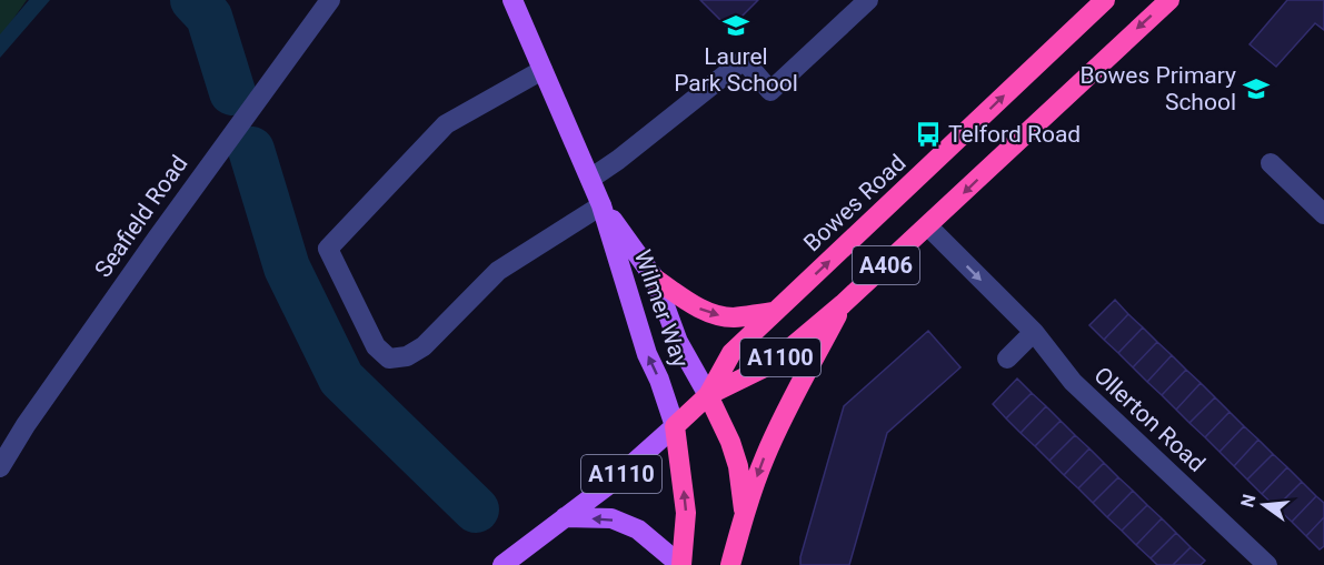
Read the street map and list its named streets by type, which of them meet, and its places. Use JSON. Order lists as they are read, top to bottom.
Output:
{
  "streets": {
    "highway": ["Bowes Road", "A406", "A1100"],
    "main road": ["Wilmer Way", "A1110"],
    "street": ["Seafield Road", "Ollerton Road"]
  },
  "crossings": [
    ["Bowes Road", "Wilmer Way"],
    ["Bowes Road", "Ollerton Road"]
  ],
  "places": {
    "school or university": ["Laurel Park School", "Bowes Primary School"],
    "bus stop": ["Telford Road"]
  },
  "north": "left"
}
